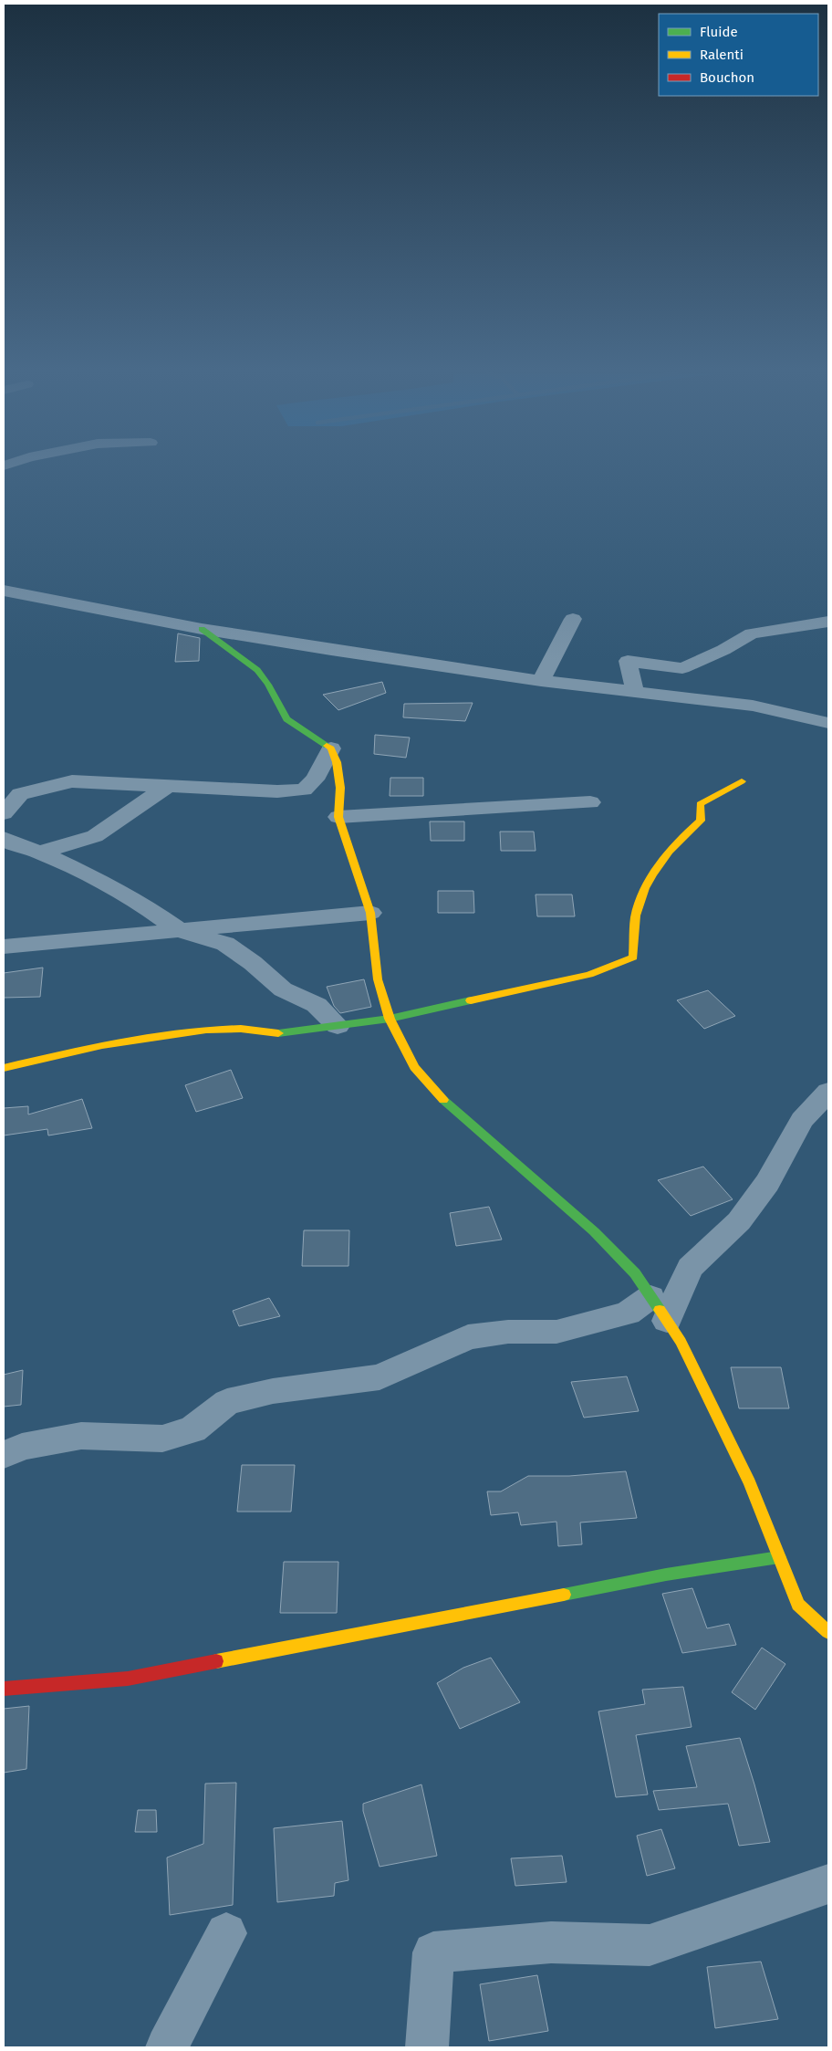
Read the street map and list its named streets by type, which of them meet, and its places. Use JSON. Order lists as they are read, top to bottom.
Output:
{
  "legend": ["Fluide", "Ralenti", "Bouchon"]
}
